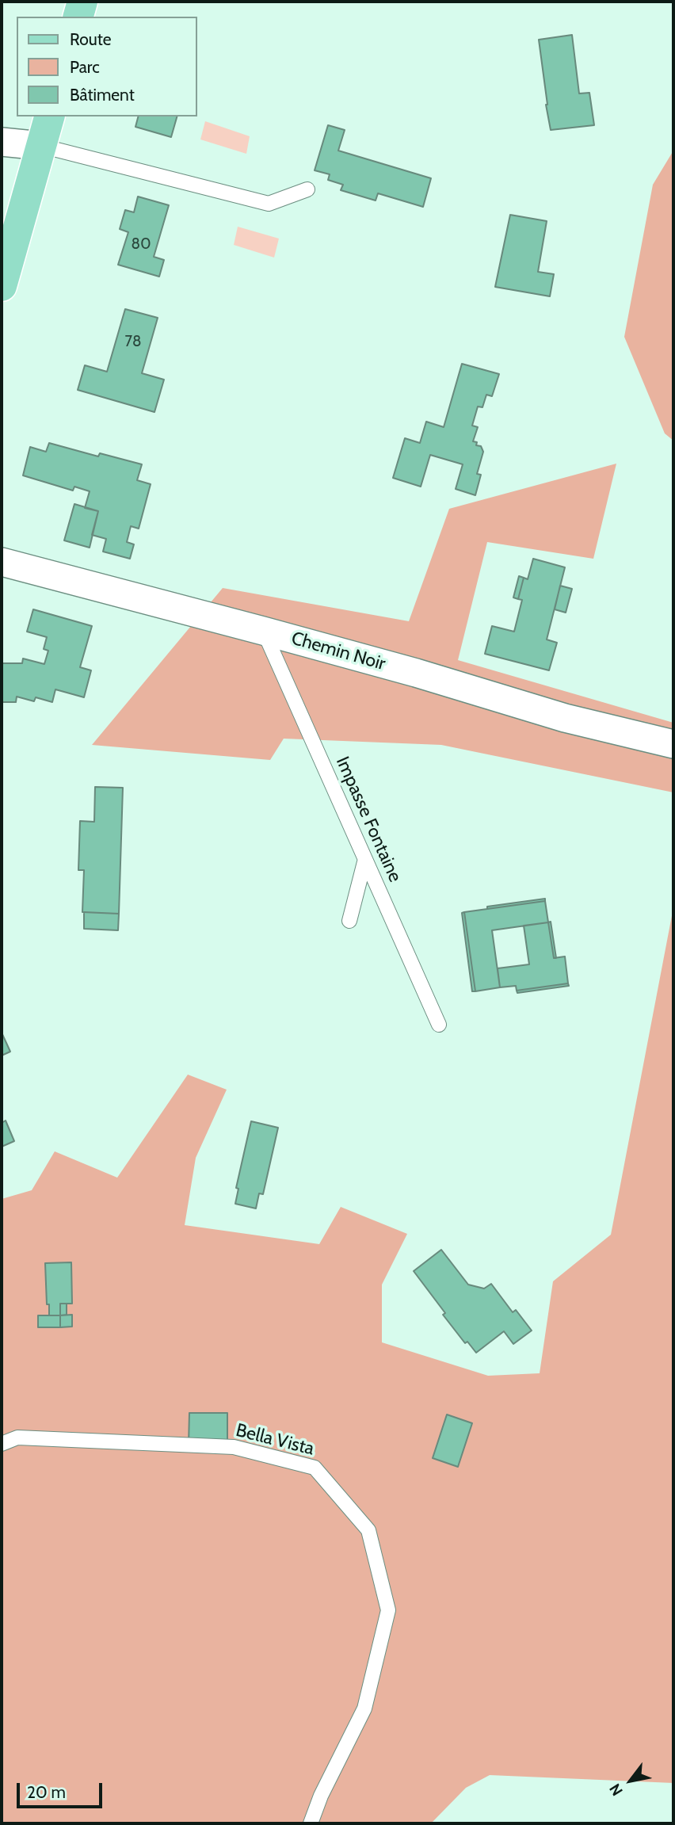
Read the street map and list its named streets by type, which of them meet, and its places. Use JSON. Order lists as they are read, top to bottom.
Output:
{
  "streets": {
    "street": ["Chemin Noir"],
    "lane": ["Impasse Fontaine", "Bella Vista"]
  },
  "crossings": [
    ["Chemin Noir", "Impasse Fontaine"]
  ],
  "house_numbers": ["80", "78"],
  "legend": ["Route", "Parc", "Bâtiment"],
  "scale_bar": "20 m",
  "north": "bottom left"
}
